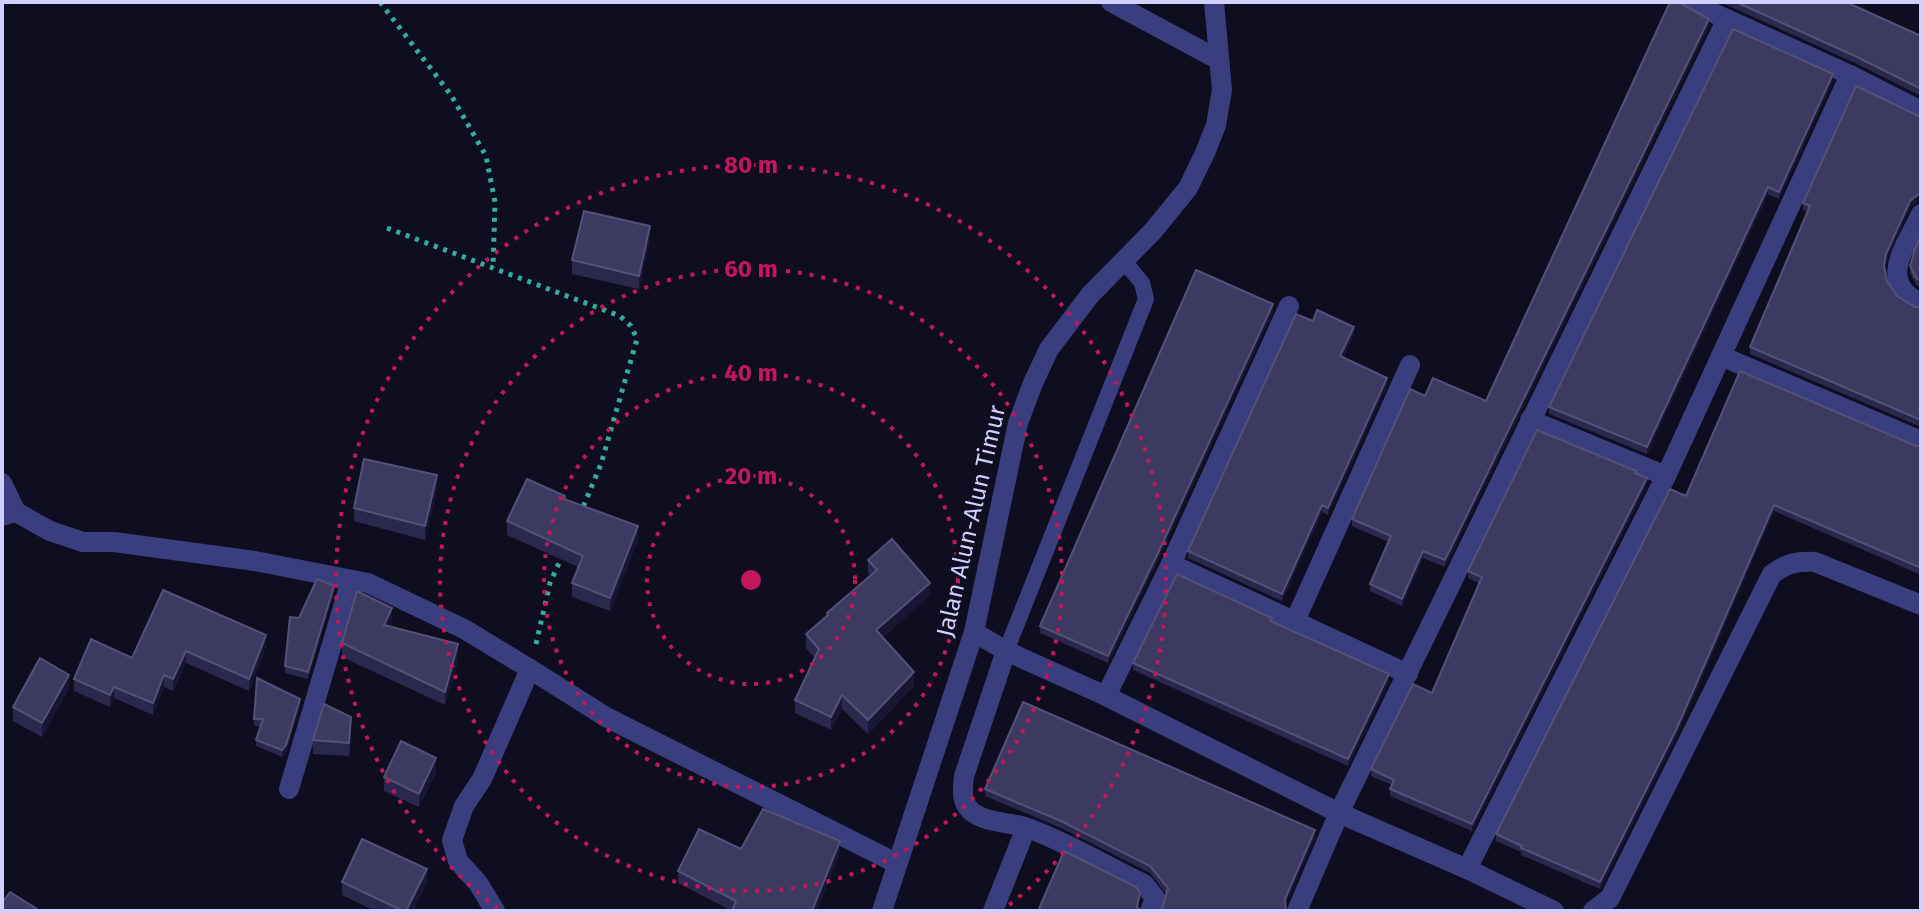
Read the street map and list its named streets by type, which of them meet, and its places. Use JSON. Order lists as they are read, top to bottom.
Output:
{
  "streets": {
    "street": ["Jalan Alun-Alun Timur"]
  },
  "rings": [
    "80 m",
    "60 m",
    "40 m",
    "20 m"
  ]
}
